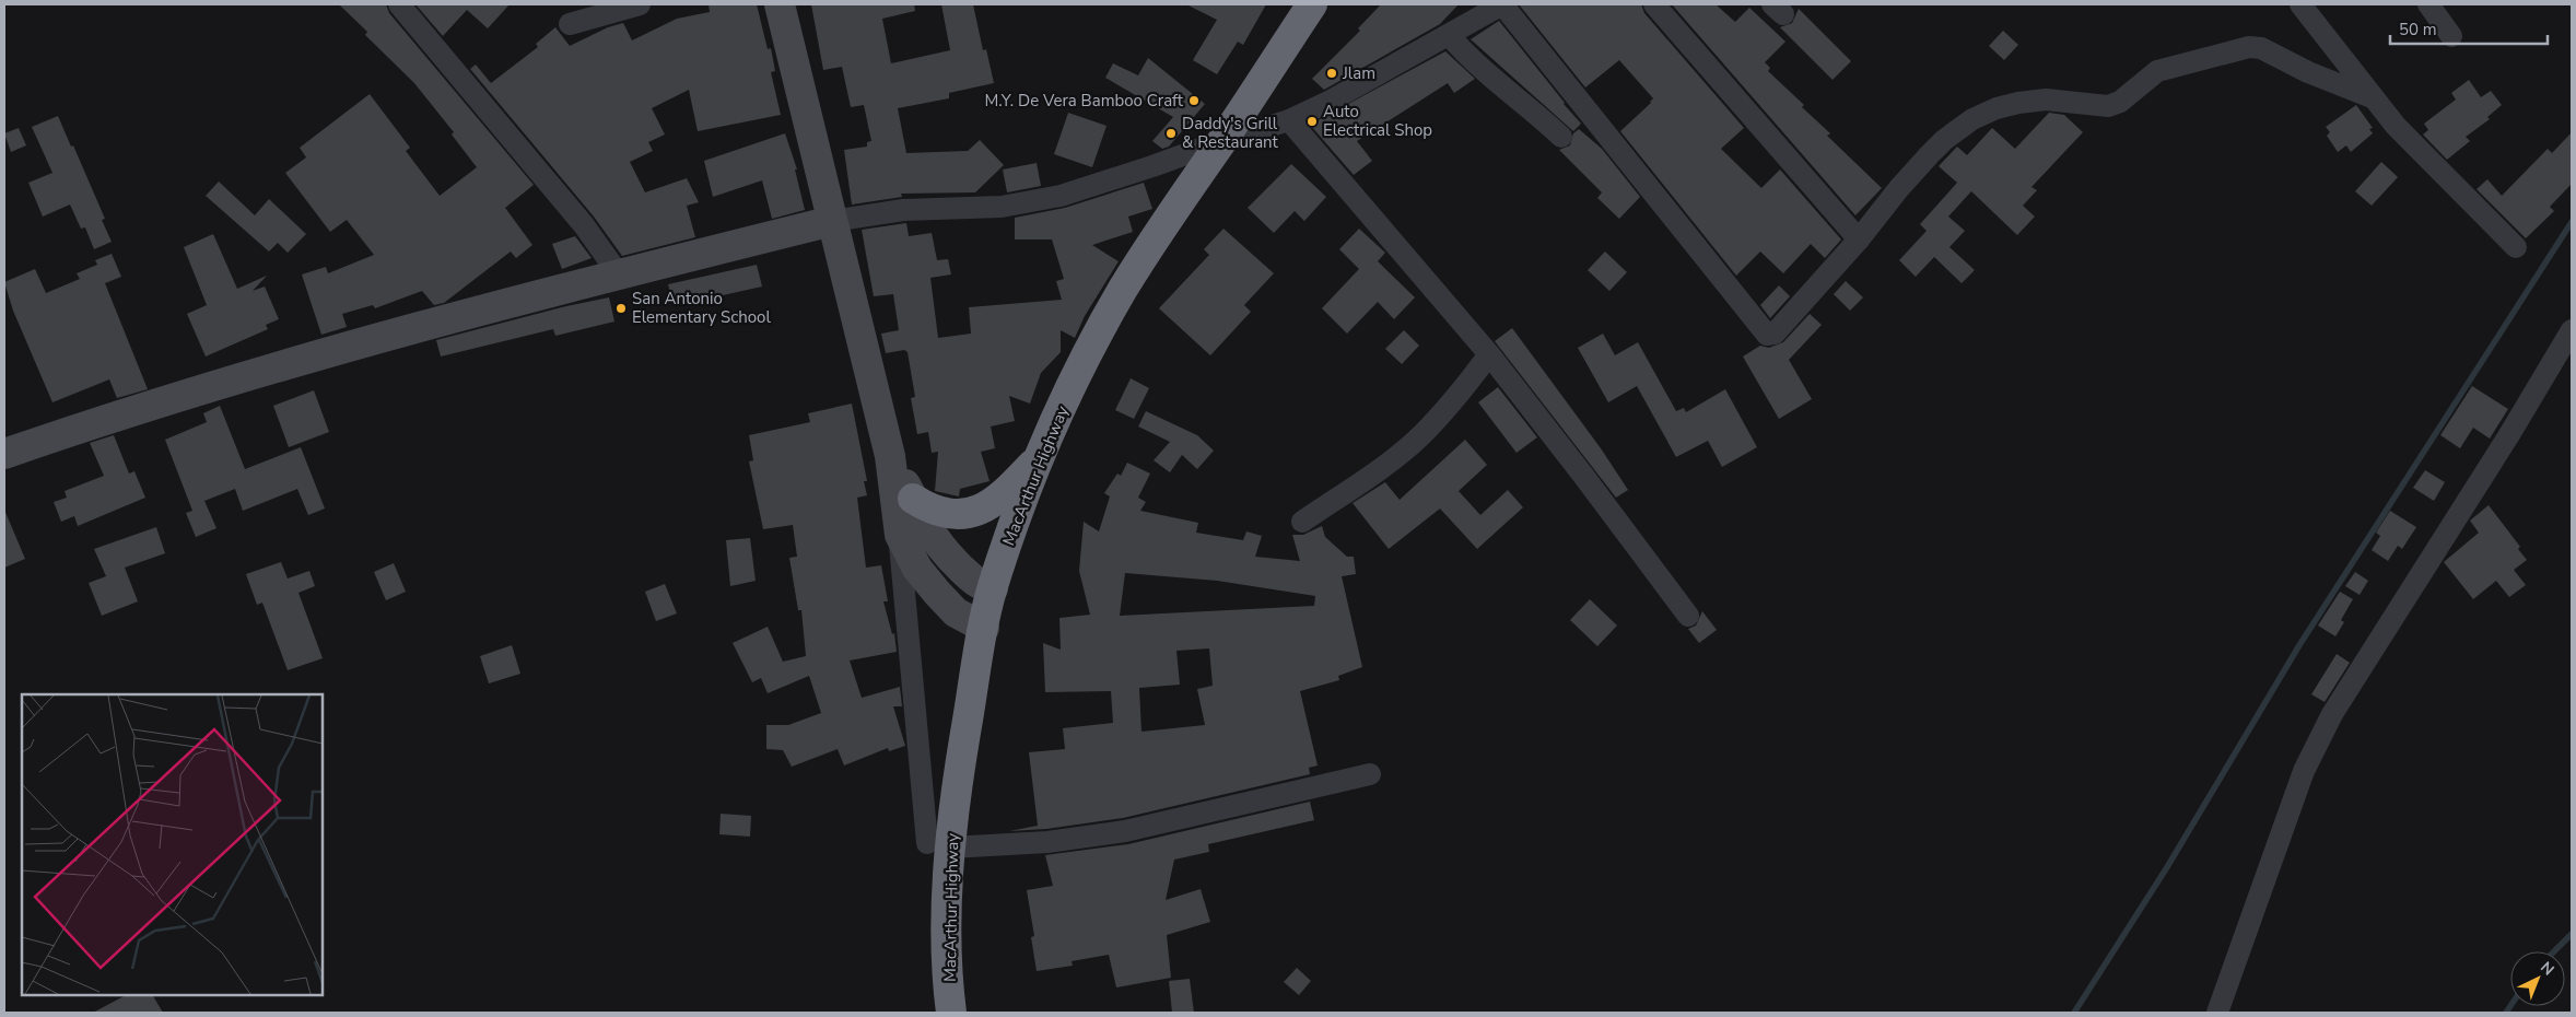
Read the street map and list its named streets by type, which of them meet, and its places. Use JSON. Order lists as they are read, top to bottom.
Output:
{
  "streets": {
    "highway": ["MacArthur Highway"]
  },
  "places": [
    "Jlam",
    "M.Y. De Vera Bamboo Craft",
    "Auto Electrical Shop",
    "Daddy's Grill & Restaurant",
    "San Antonio Elementary School"
  ],
  "scale_bar": "50 m",
  "north": "top right"
}
